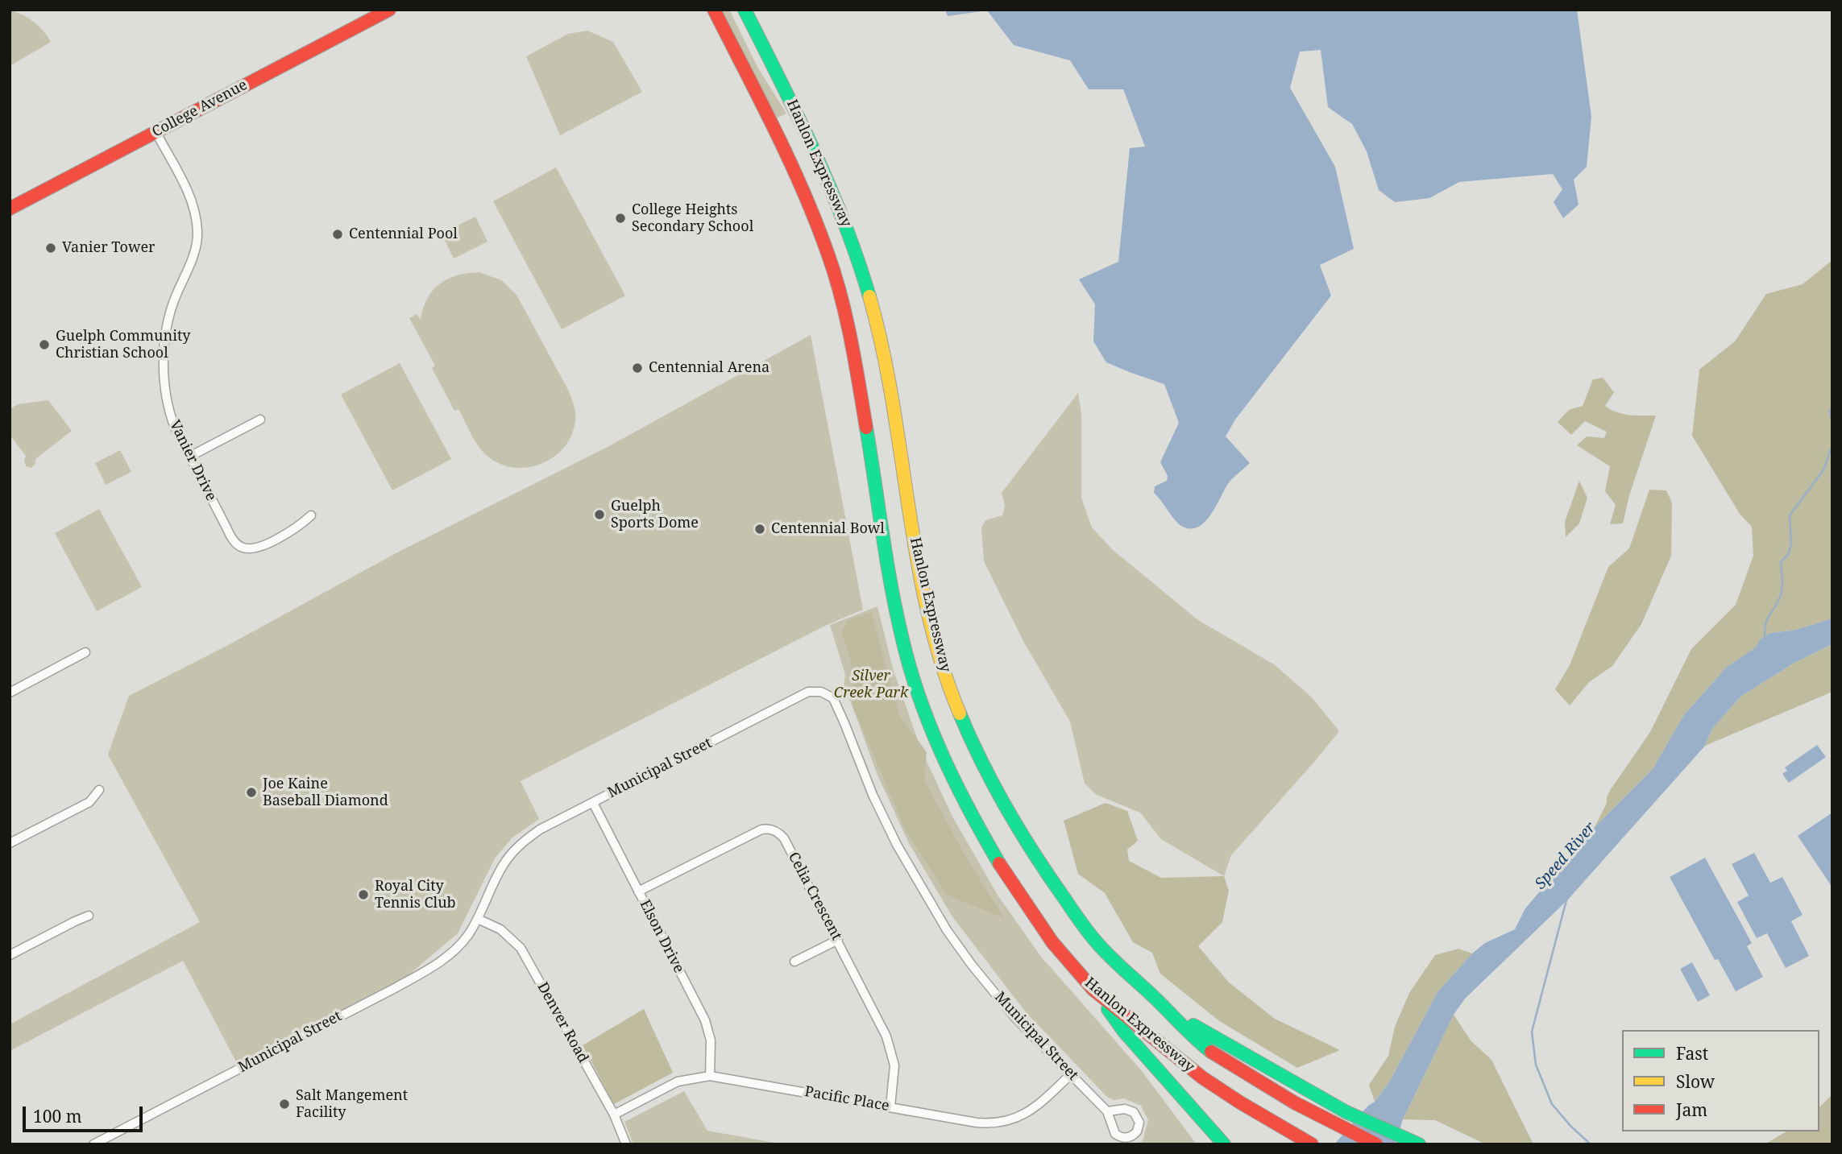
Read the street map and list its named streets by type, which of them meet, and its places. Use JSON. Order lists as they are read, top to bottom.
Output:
{
  "streets": {
    "main road": ["College Avenue", "Hanlon Expressway"],
    "street": [
      "Vanier Drive",
      "Municipal Street",
      "Celia Crescent",
      "Elson Drive",
      "Denver Road",
      "Pacific Place"
    ]
  },
  "crossings": [
    ["College Avenue", "Vanier Drive"],
    ["Municipal Street", "Elson Drive"],
    ["Municipal Street", "Denver Road"],
    ["Municipal Street", "Pacific Place"],
    ["Celia Crescent", "Elson Drive"],
    ["Celia Crescent", "Pacific Place"],
    ["Elson Drive", "Pacific Place"],
    ["Denver Road", "Pacific Place"]
  ],
  "water": ["Speed River"],
  "parks": ["Silver Creek Park"],
  "places": [
    "College Heights Secondary School",
    "Centennial Pool",
    "Vanier Tower",
    "Guelph Community Christian School",
    "Centennial Arena",
    "Guelph Sports Dome",
    "Centennial Bowl",
    "Joe Kaine Baseball Diamond",
    "Royal City Tennis Club",
    "Salt Mangement Facility"
  ],
  "legend": ["Fast", "Slow", "Jam"],
  "scale_bar": "100 m"
}
